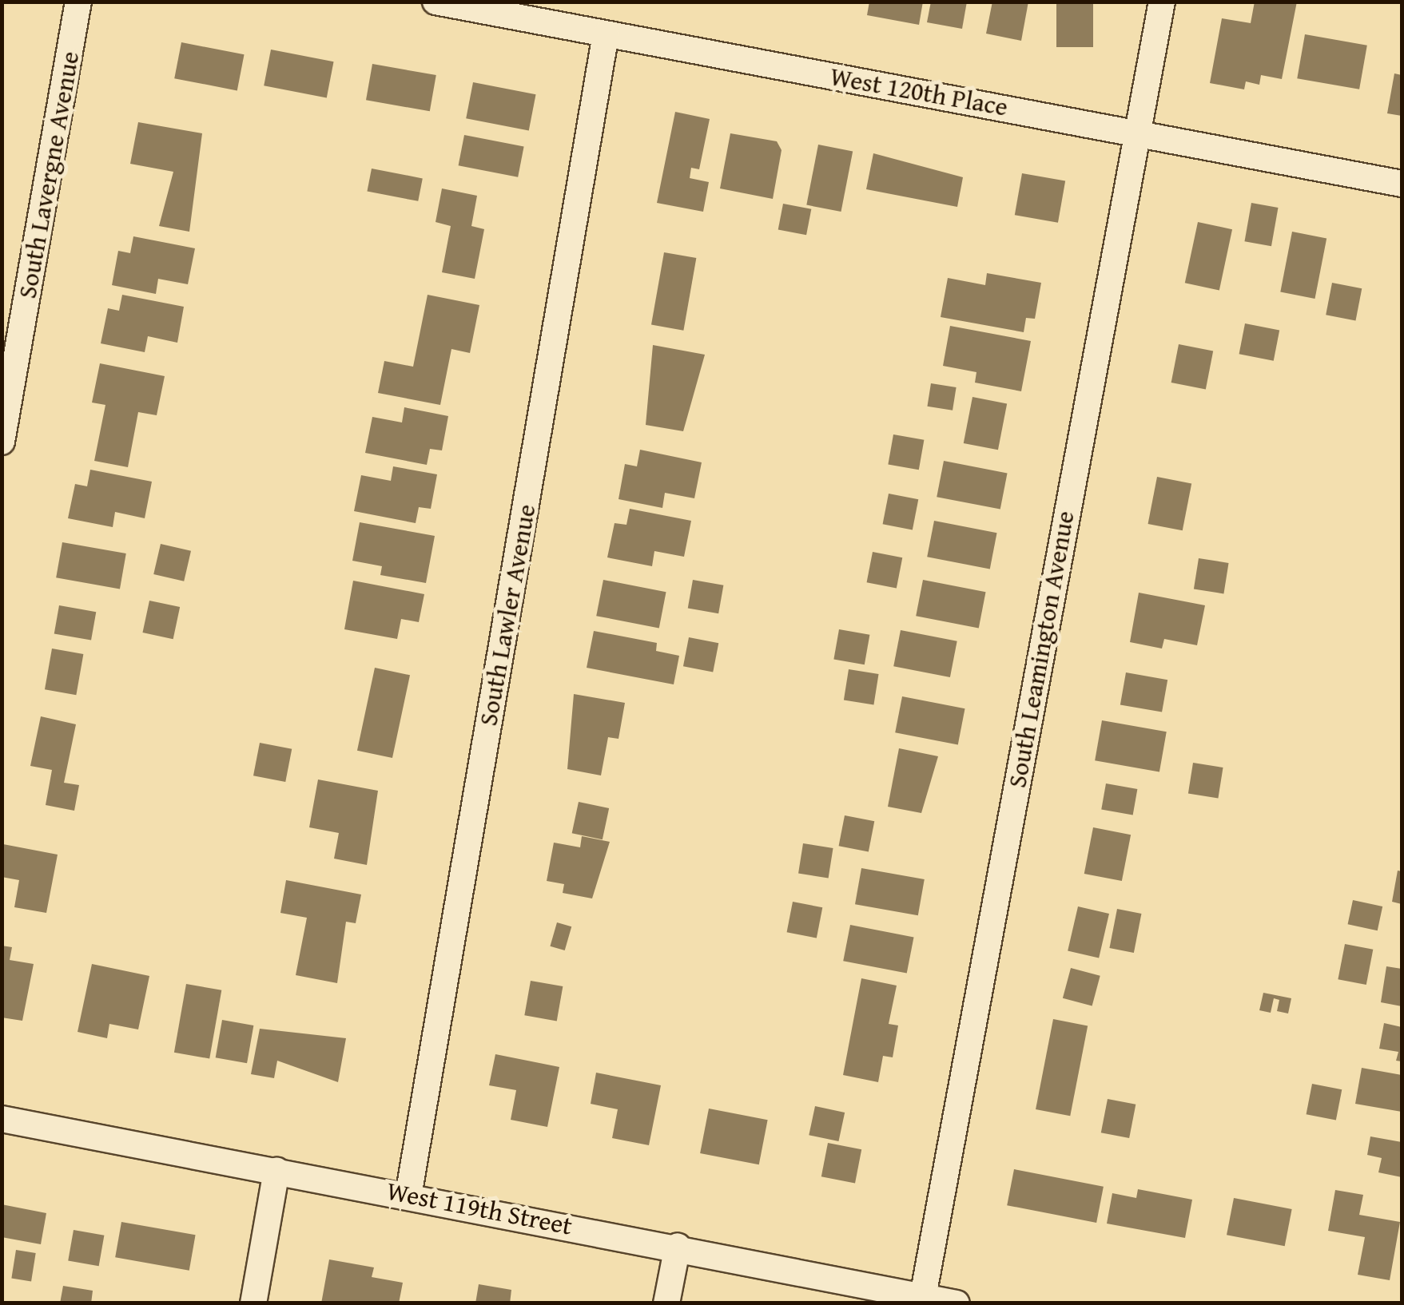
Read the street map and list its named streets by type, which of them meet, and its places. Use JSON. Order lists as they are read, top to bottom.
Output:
{
  "streets": {
    "street": [
      "West 120th Place",
      "South Lavergne Avenue",
      "South Lawler Avenue",
      "South Leamington Avenue",
      "West 119th Street"
    ]
  },
  "crossings": [
    ["West 120th Place", "South Lawler Avenue"],
    ["West 120th Place", "South Leamington Avenue"],
    ["South Lawler Avenue", "West 119th Street"],
    ["South Leamington Avenue", "West 119th Street"]
  ]
}
